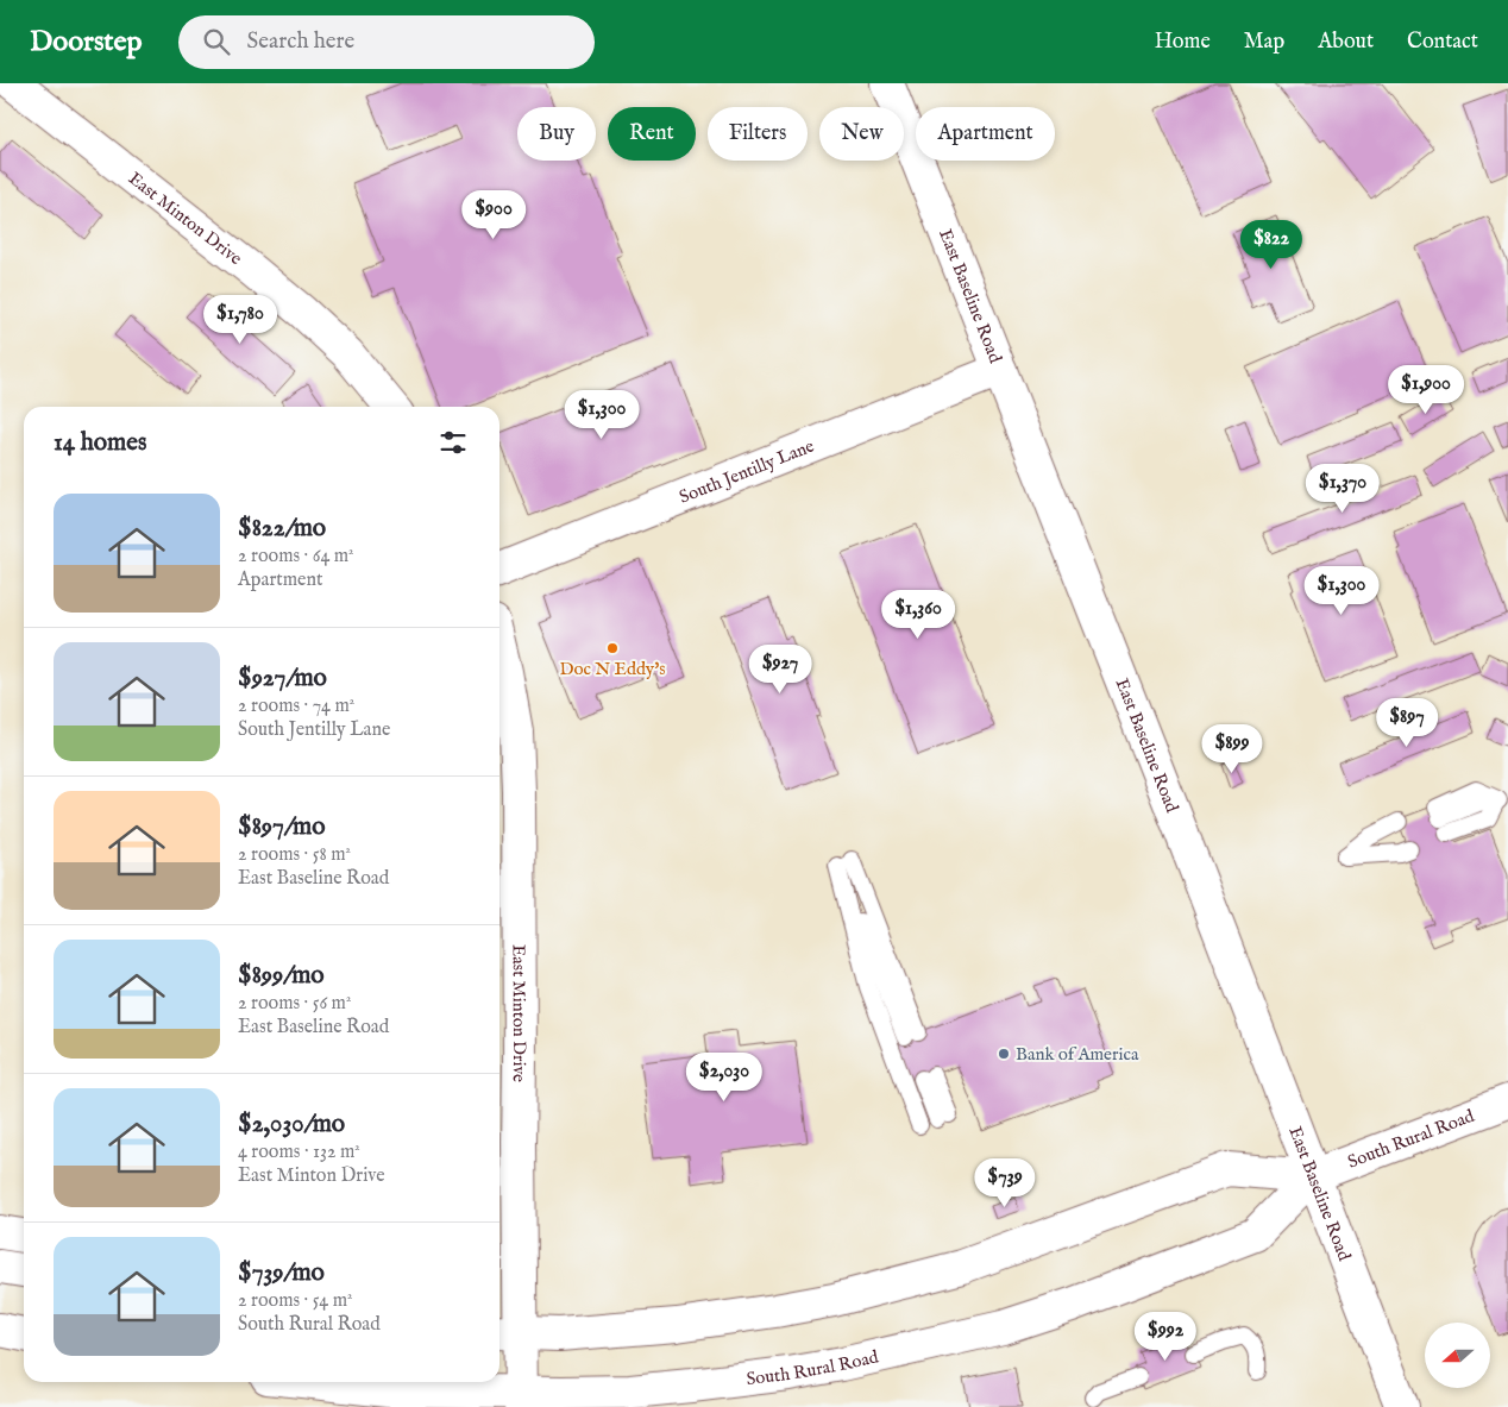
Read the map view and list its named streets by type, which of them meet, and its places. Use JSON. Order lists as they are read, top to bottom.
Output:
{
  "streets": {
    "main road": [
      "East Minton Drive",
      "East Baseline Road",
      "South Jentilly Lane",
      "South Rural Road"
    ]
  },
  "crossings": [
    ["East Minton Drive", "South Rural Road"],
    ["East Baseline Road", "South Jentilly Lane"],
    ["East Baseline Road", "South Rural Road"]
  ],
  "places": ["Doc N Eddy's", "Bank of America"],
  "north": "left",
  "page": {
    "header": "Doorstep",
    "search": "Search here",
    "nav": [
      "Home",
      "Map",
      "About",
      "Contact"
    ],
    "chip": [
      "Buy",
      "Rent",
      "Filters",
      "New",
      "Apartment"
    ],
    "price": [
      "$900",
      "$822",
      "$1,780",
      "$1,900",
      "$1,300",
      "$1,370",
      "$1,300",
      "$1,360",
      "$927",
      "$897",
      "$899",
      "$2,030",
      "$739",
      "$992"
    ],
    "heading": "14 homes",
    "list": [
      {
        "name": "$822/mo",
        "note": "2 rooms · 64 m² · Apartment"
      },
      {
        "name": "$927/mo",
        "note": "2 rooms · 74 m² · South Jentilly Lane"
      },
      {
        "name": "$897/mo",
        "note": "2 rooms · 58 m² · East Baseline Road"
      },
      {
        "name": "$899/mo",
        "note": "2 rooms · 56 m² · East Baseline Road"
      },
      {
        "name": "$2,030/mo",
        "note": "4 rooms · 132 m² · East Minton Drive"
      },
      {
        "name": "$739/mo",
        "note": "2 rooms · 54 m² · South Rural Road"
      }
    ]
  }
}
